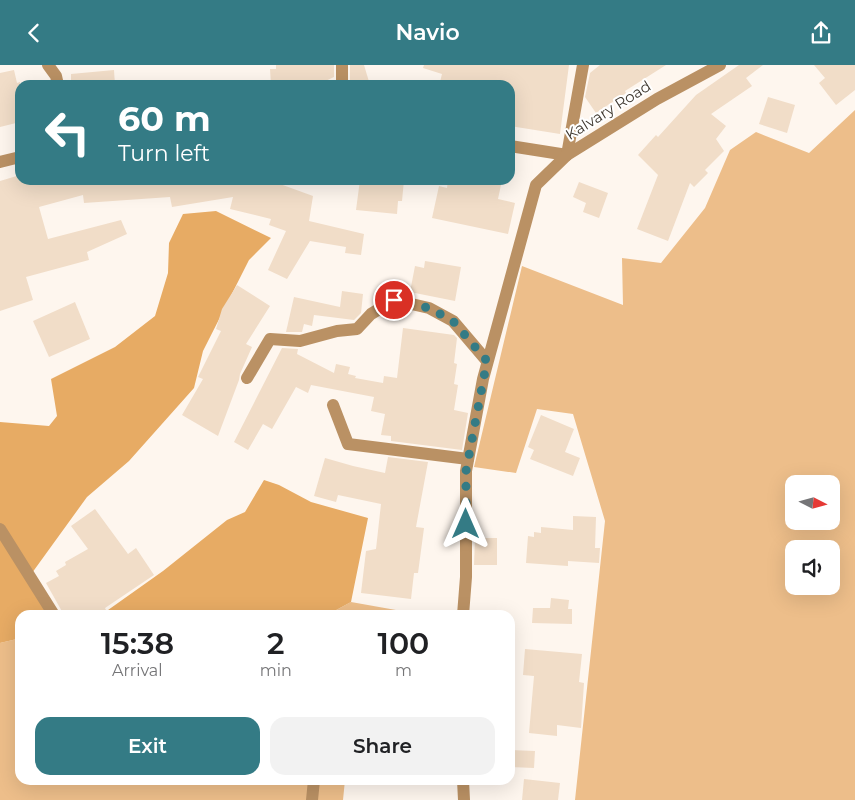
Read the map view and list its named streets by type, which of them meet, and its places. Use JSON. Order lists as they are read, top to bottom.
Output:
{
  "streets": {
    "street": ["Kalvary Road"]
  },
  "north": "right",
  "page": {
    "header": "Navio",
    "turn": ["60 m", "Turn left"],
    "eta": [
      "15:38",
      "Arrival",
      "2",
      "min",
      "100",
      "m"
    ],
    "buttons": ["Exit", "Share"]
  }
}
